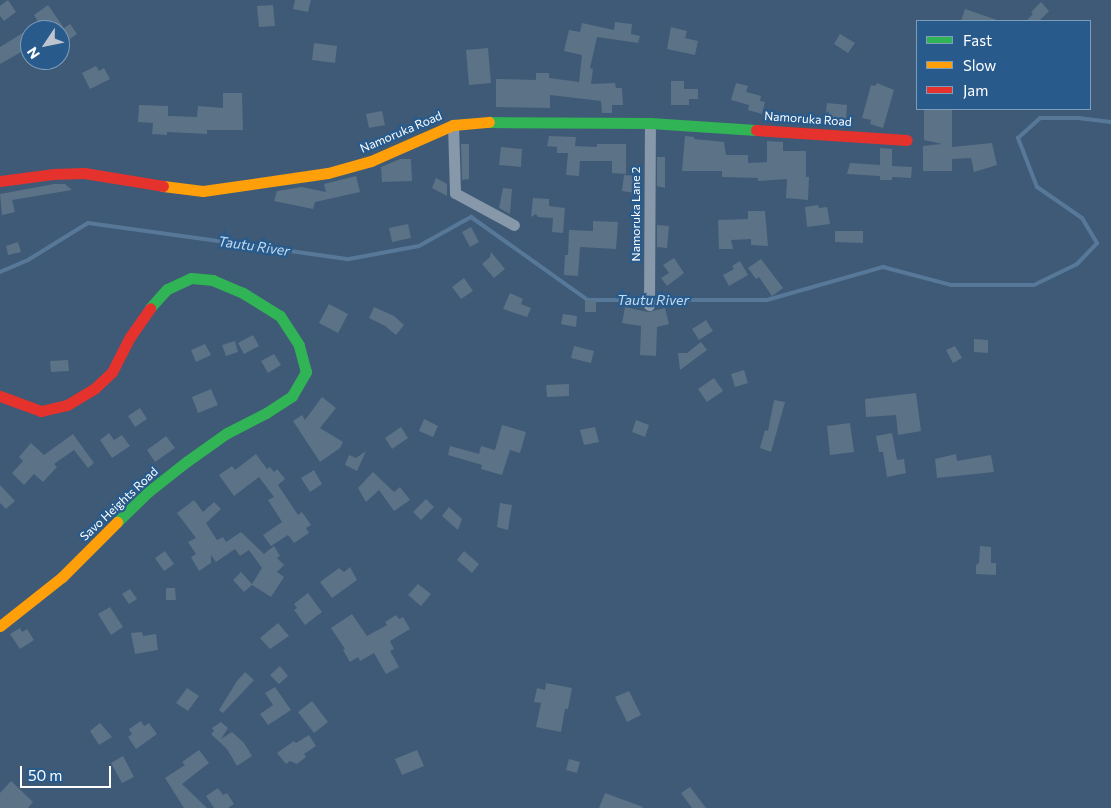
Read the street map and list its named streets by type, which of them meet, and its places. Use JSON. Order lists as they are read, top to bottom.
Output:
{
  "streets": {
    "street": ["Namoruka Road", "Namoruka Lane 2", "Savo Heights Road"]
  },
  "crossings": [
    ["Namoruka Road", "Namoruka Lane 2"]
  ],
  "water": ["Tautu River"],
  "legend": ["Fast", "Slow", "Jam"],
  "scale_bar": "50 m",
  "north": "bottom left"
}
